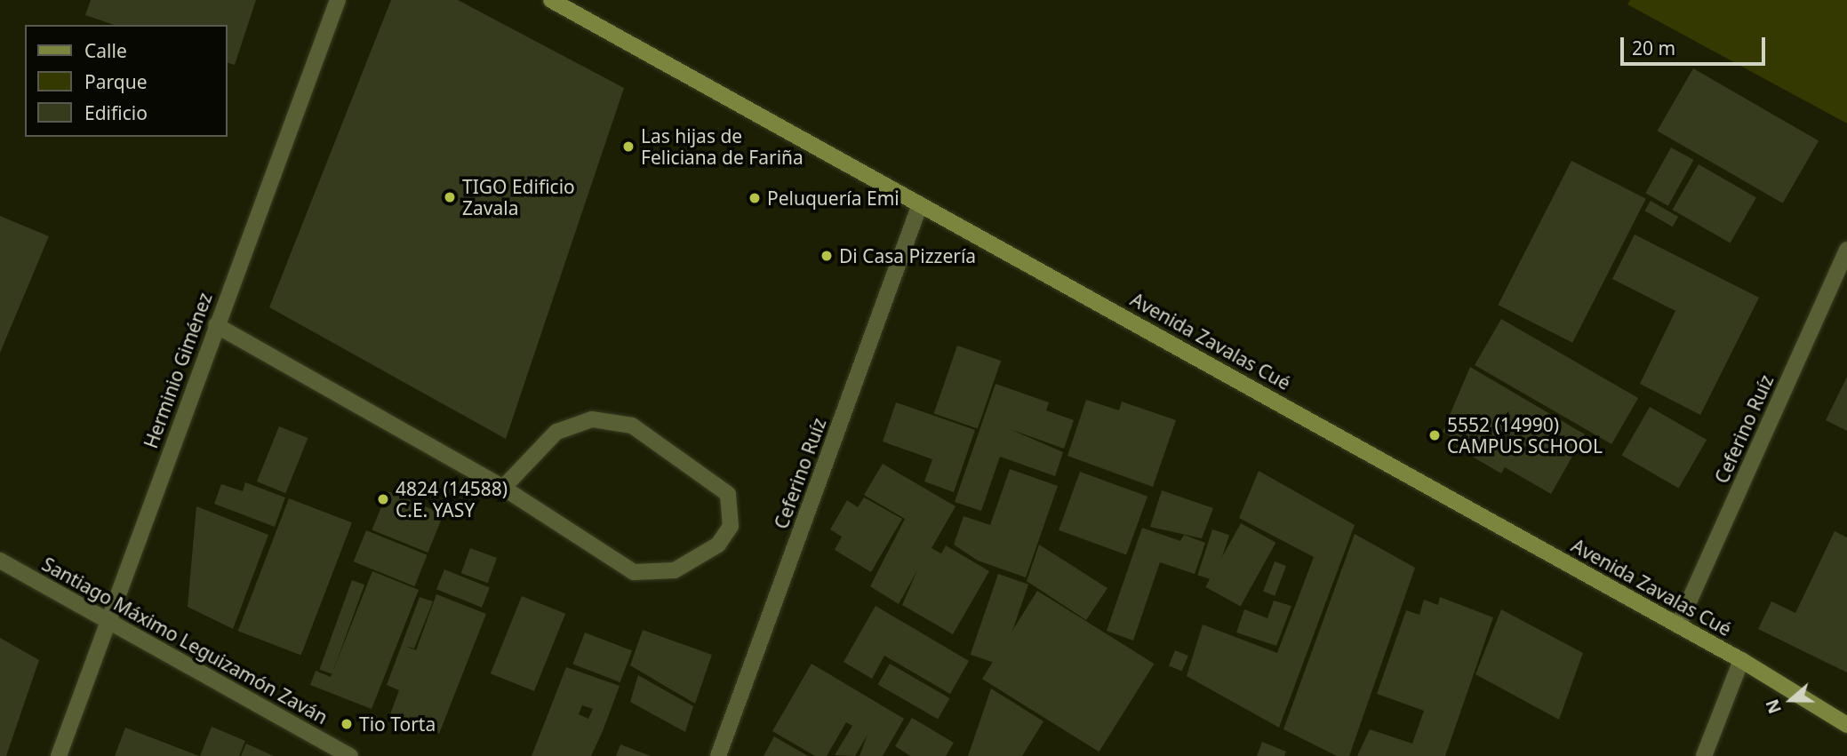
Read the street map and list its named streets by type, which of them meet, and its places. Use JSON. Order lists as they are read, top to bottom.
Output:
{
  "streets": {
    "main road": ["Avenida Zavalas Cué"],
    "street": ["Herminio Giménez", "Ceferino Ruíz", "Santiago Máximo Leguizamón Zaván"]
  },
  "crossings": [
    ["Avenida Zavalas Cué", "Ceferino Ruíz"],
    ["Herminio Giménez", "Santiago Máximo Leguizamón Zaván"]
  ],
  "places": [
    "Las hijas de Feliciana de Fariña",
    "TIGO Edificio Zavala",
    "Peluquería Emi",
    "Di Casa Pizzería",
    "5552 (14990) CAMPUS SCHOOL",
    "4824 (14588) C.E. YASY",
    "Tio Torta"
  ],
  "legend": ["Calle", "Parque", "Edificio"],
  "scale_bar": "20 m",
  "north": "left"
}
